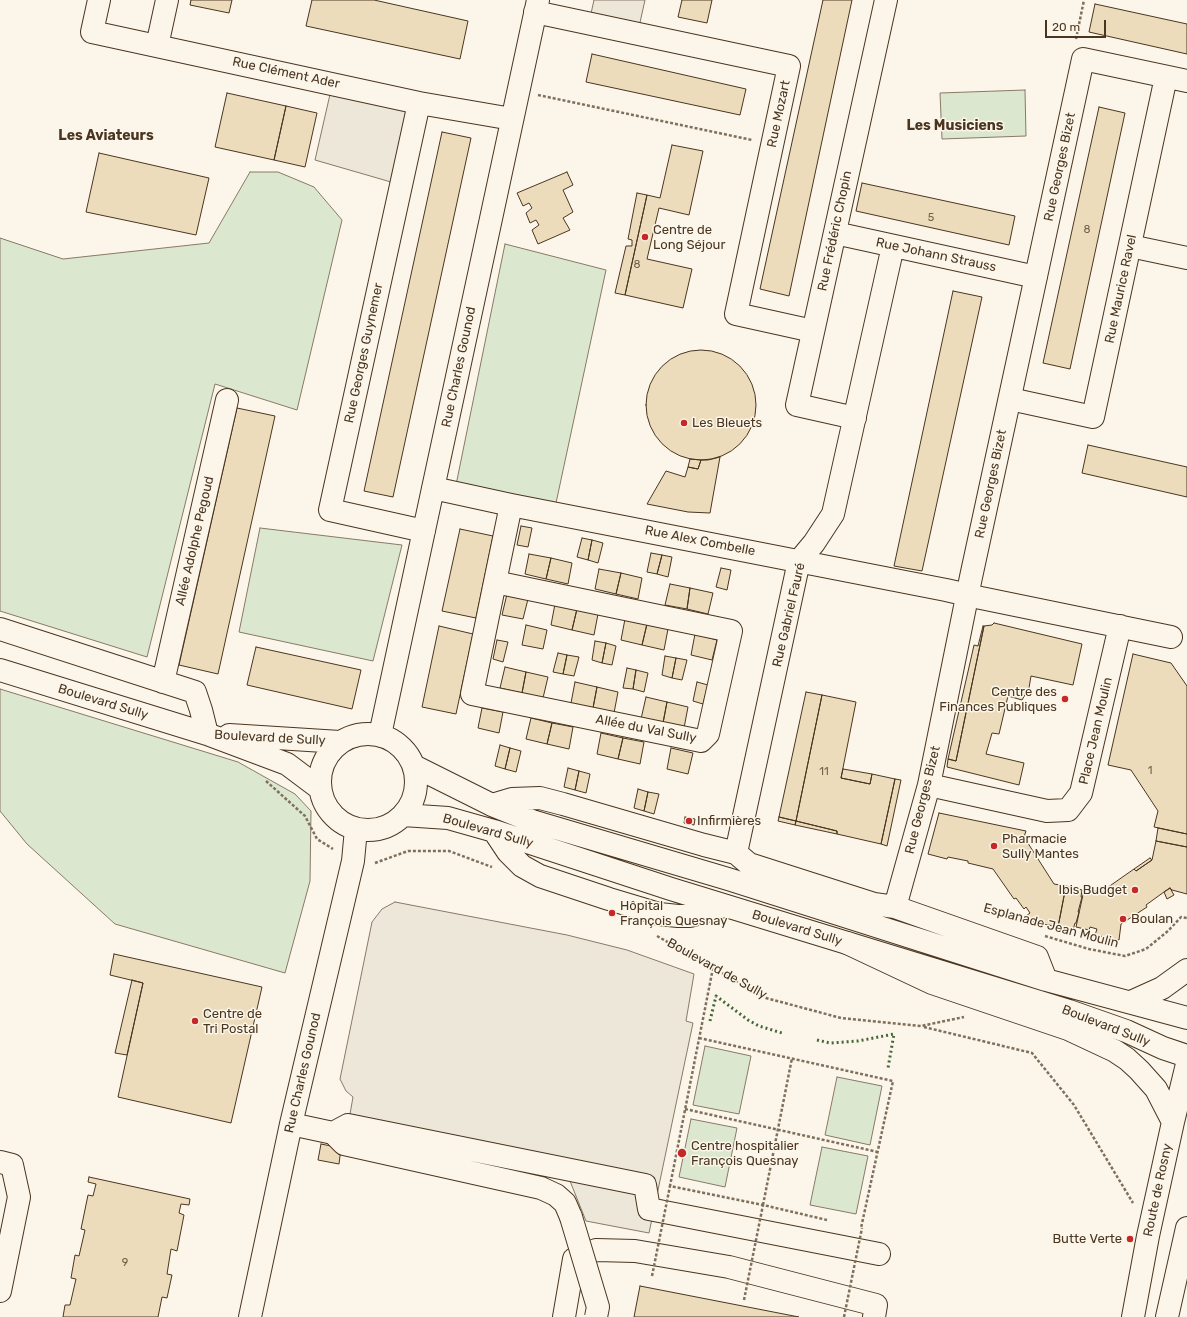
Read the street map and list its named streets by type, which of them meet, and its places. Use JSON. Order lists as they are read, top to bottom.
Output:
{
  "streets": {
    "street": [
      "Rue Clément Ader",
      "Rue Mozart",
      "Rue Georges Bizet",
      "Rue Frédéric Chopin",
      "Rue Johann Strauss",
      "Rue Maurice Ravel",
      "Rue Georges Guynemer",
      "Rue Charles Gounod",
      "Allée Adolphe Pegoud",
      "Rue Alex Combelle",
      "Rue Gabriel Fauré",
      "Boulevard Sully",
      "Allée du Val Sully",
      "Place Jean Moulin",
      "Boulevard de Sully",
      "Route de Rosny"
    ],
    "path": ["Esplanade Jean Moulin"]
  },
  "crossings": [
    ["Rue Clément Ader", "Rue Georges Guynemer"],
    ["Rue Clément Ader", "Rue Charles Gounod"],
    ["Rue Mozart", "Rue Frédéric Chopin"],
    ["Rue Mozart", "Rue Charles Gounod"],
    ["Rue Georges Bizet", "Rue Johann Strauss"],
    ["Rue Georges Bizet", "Rue Maurice Ravel"],
    ["Rue Georges Bizet", "Rue Alex Combelle"],
    ["Rue Georges Bizet", "Boulevard Sully"],
    ["Rue Georges Bizet", "Place Jean Moulin"],
    ["Rue Frédéric Chopin", "Rue Johann Strauss"],
    ["Rue Frédéric Chopin", "Rue Gabriel Fauré"],
    ["Rue Johann Strauss", "Rue Gabriel Fauré"],
    ["Rue Georges Guynemer", "Rue Charles Gounod"],
    ["Rue Charles Gounod", "Rue Alex Combelle"],
    ["Rue Charles Gounod", "Boulevard Sully"],
    ["Rue Charles Gounod", "Boulevard de Sully"],
    ["Rue Alex Combelle", "Rue Gabriel Fauré"],
    ["Rue Alex Combelle", "Allée du Val Sully"],
    ["Rue Gabriel Fauré", "Boulevard Sully"],
    ["Boulevard Sully", "Boulevard de Sully"]
  ],
  "districts": ["Les Musiciens", "Les Aviateurs"],
  "places": [
    "Centre de Long Séjour",
    "Les Bleuets",
    "Centre des Finances Publiques",
    "Infirmières",
    "Pharmacie Sully Mantes",
    "Ibis Budget",
    "Hôpital François Quesnay",
    "Boulan",
    "Centre de Tri Postal",
    "Centre hospitalier François Quesnay",
    "Butte Verte"
  ],
  "house_numbers": [
    "5",
    "8",
    "8",
    "1",
    "11",
    "9"
  ],
  "scale_bar": "20 m"
}
